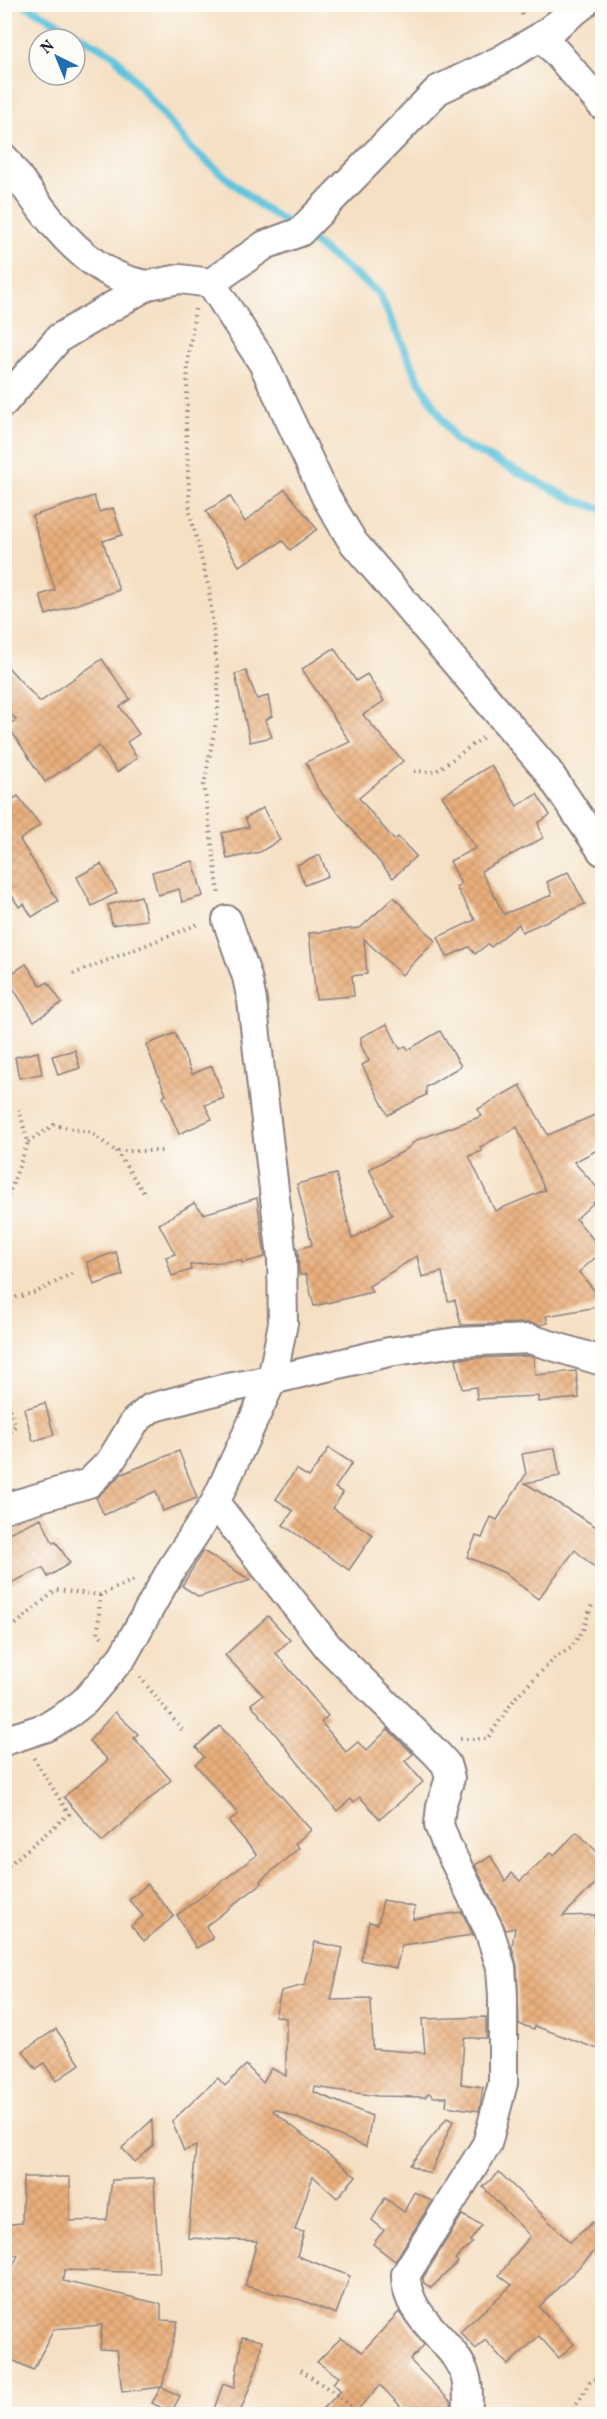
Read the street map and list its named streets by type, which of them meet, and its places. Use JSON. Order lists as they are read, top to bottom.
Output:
{
  "north": "top left"
}
